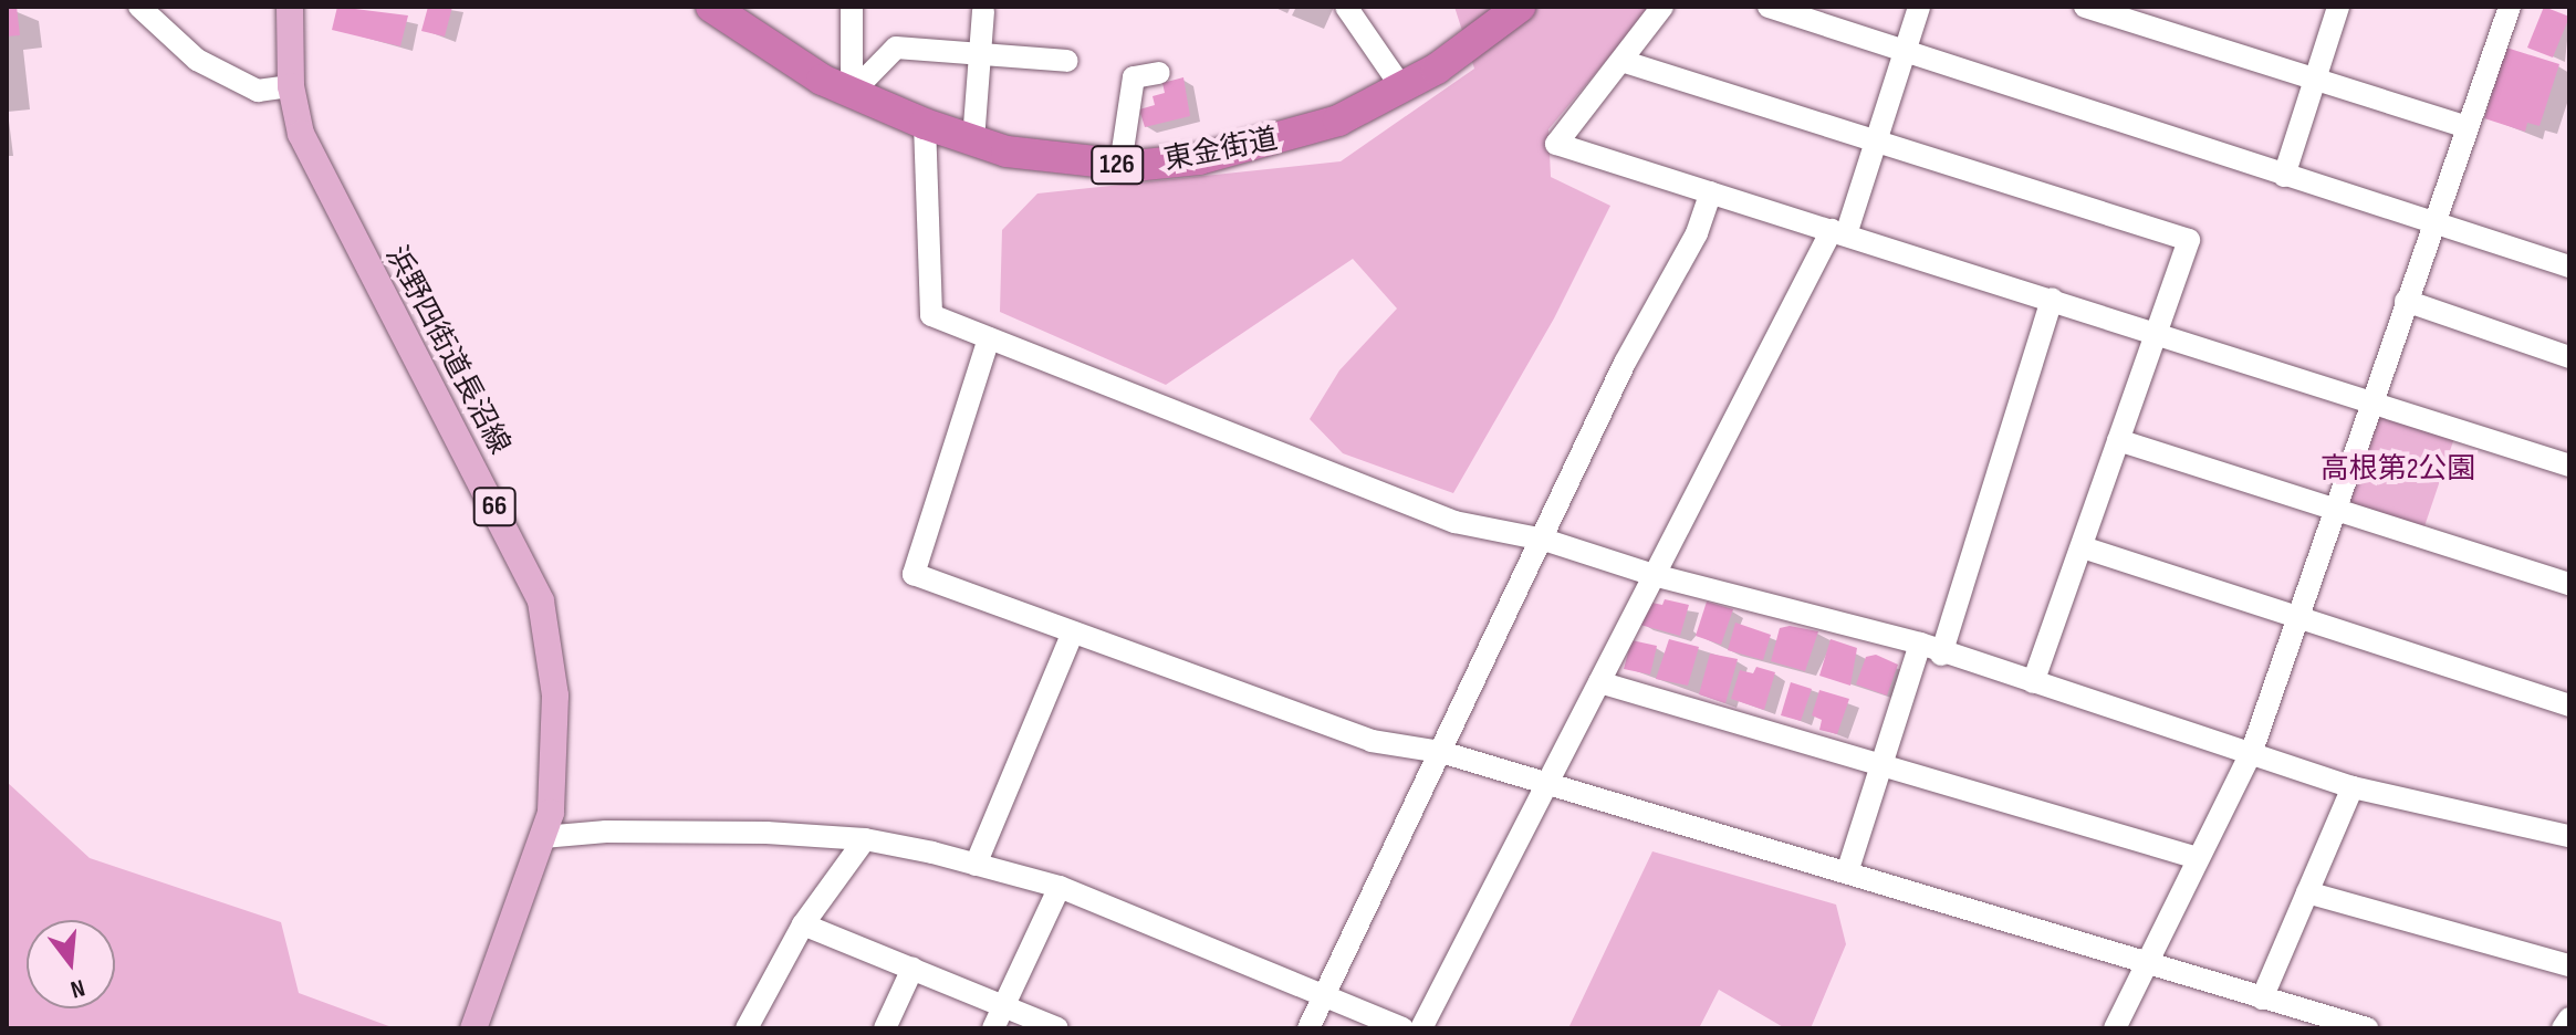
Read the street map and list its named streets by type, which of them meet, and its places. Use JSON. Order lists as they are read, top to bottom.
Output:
{
  "streets": {
    "highway": ["東金街道", "126"],
    "main road": ["浜野四街道長沼線", "66"]
  },
  "parks": ["高根第2公園"],
  "north": "bottom"
}
